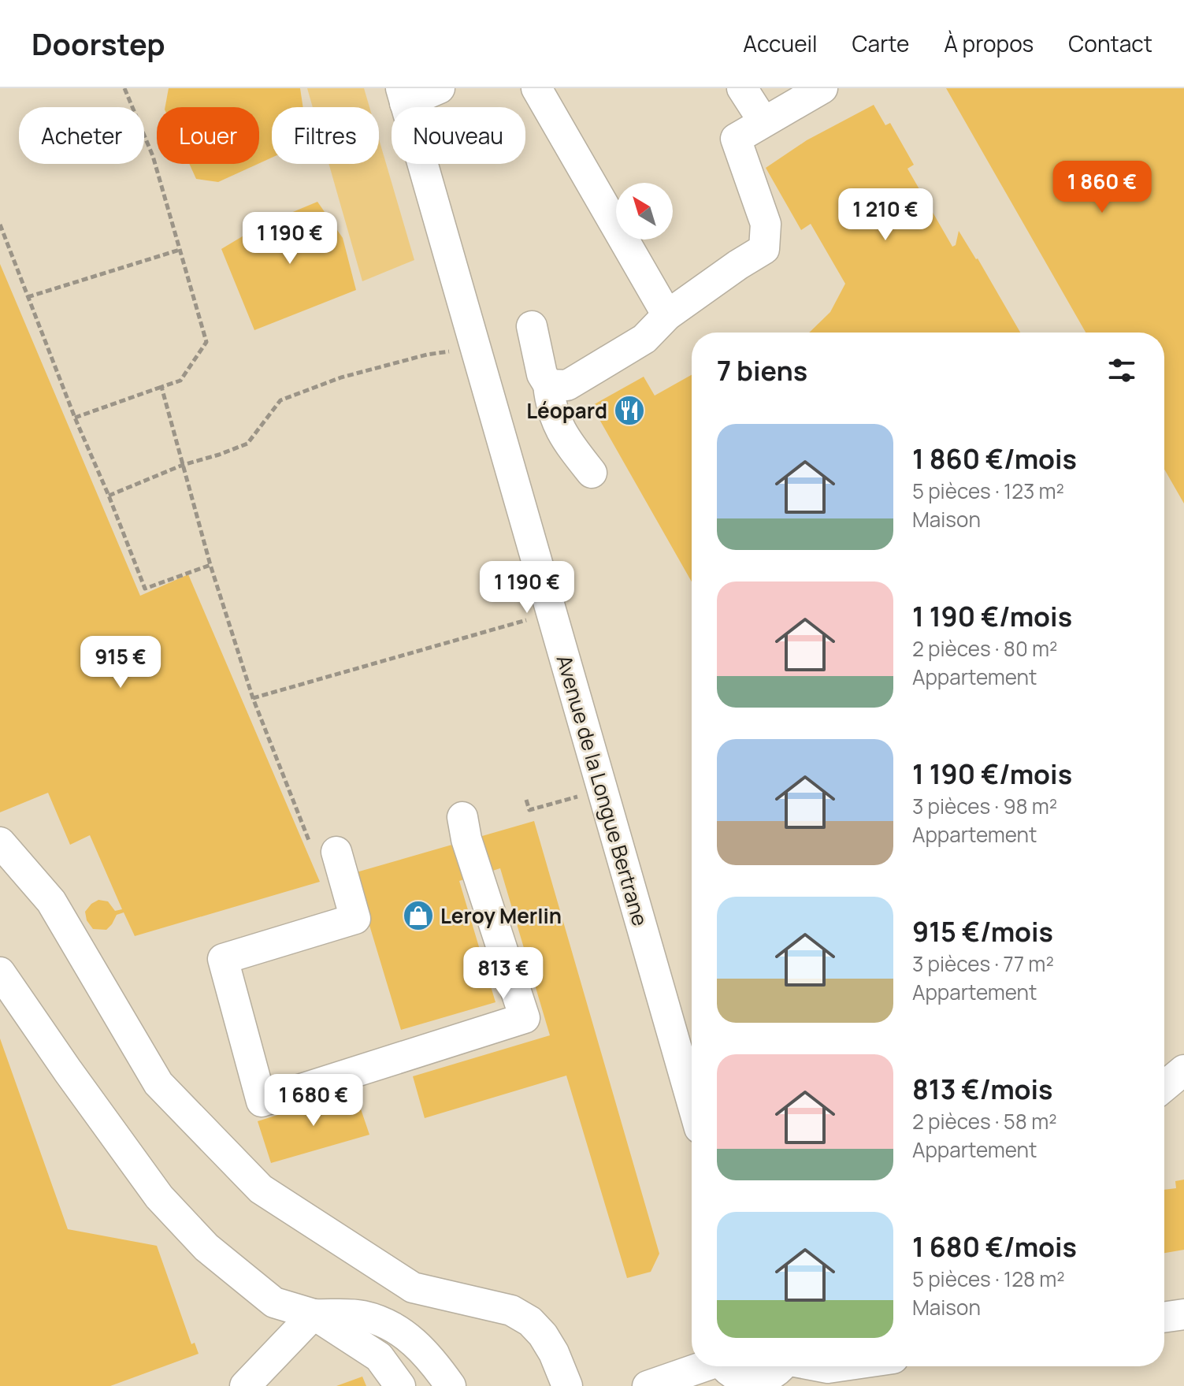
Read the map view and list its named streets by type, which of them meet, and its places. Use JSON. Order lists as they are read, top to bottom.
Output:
{
  "streets": {
    "street": ["Avenue de la Longue Bertrane"]
  },
  "places": {
    "restaurant": ["Léopard"],
    "shop": ["Leroy Merlin"]
  },
  "north": "top left",
  "page": {
    "header": "Doorstep",
    "nav": [
      "Accueil",
      "Carte",
      "À propos",
      "Contact"
    ],
    "chip": [
      "Acheter",
      "Louer",
      "Filtres",
      "Nouveau"
    ],
    "price": [
      "1 860 €",
      "1 210 €",
      "1 190 €",
      "1 190 €",
      "915 €",
      "813 €",
      "1 680 €"
    ],
    "heading": "7 biens",
    "list": [
      {
        "name": "1 860 €/mois",
        "note": "5 pièces · 123 m² · Maison"
      },
      {
        "name": "1 190 €/mois",
        "note": "2 pièces · 80 m² · Appartement"
      },
      {
        "name": "1 190 €/mois",
        "note": "3 pièces · 98 m² · Appartement"
      },
      {
        "name": "915 €/mois",
        "note": "3 pièces · 77 m² · Appartement"
      },
      {
        "name": "813 €/mois",
        "note": "2 pièces · 58 m² · Appartement"
      },
      {
        "name": "1 680 €/mois",
        "note": "5 pièces · 128 m² · Maison"
      }
    ]
  }
}
